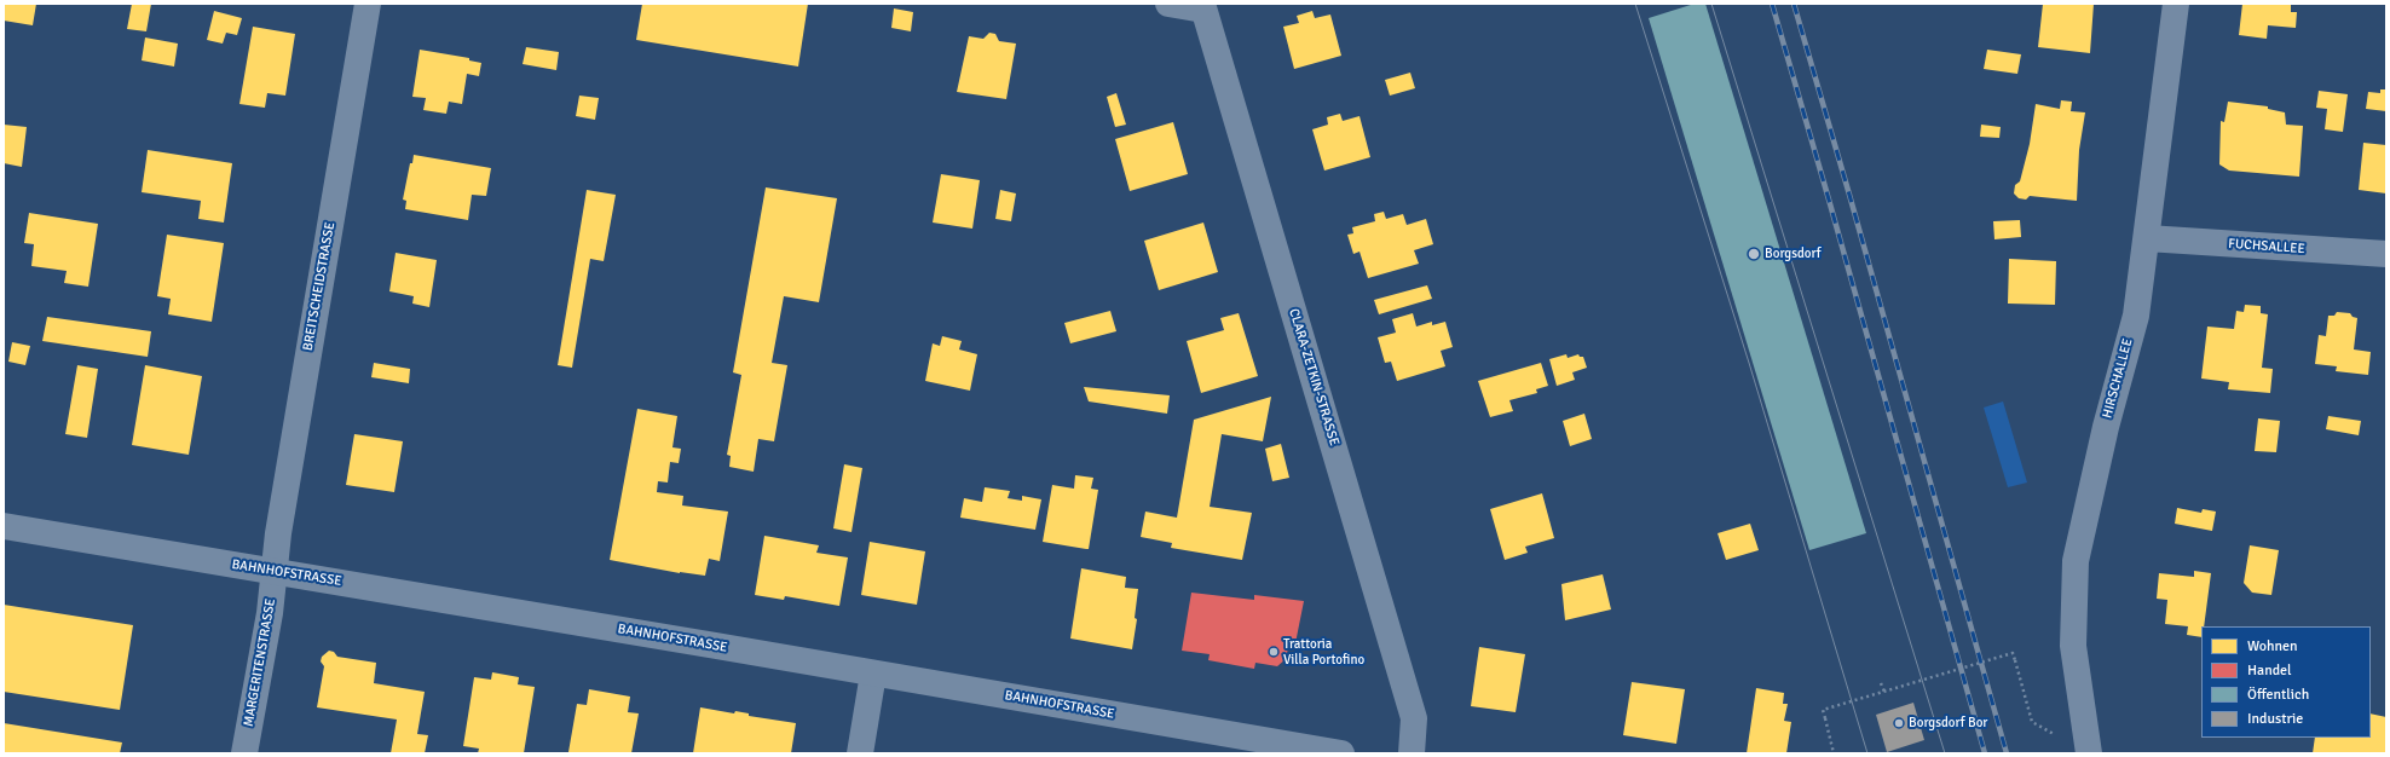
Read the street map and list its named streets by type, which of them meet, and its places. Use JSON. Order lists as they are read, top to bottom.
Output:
{
  "streets": {
    "street": [
      "FUCHSALLEE",
      "BREITSCHEIDSTRASSE",
      "CLARA-ZETKIN-STRASSE",
      "HIRSCHALLEE",
      "BAHNHOFSTRASSE",
      "MARGERITENSTRASSE"
    ]
  },
  "crossings": [
    ["FUCHSALLEE", "HIRSCHALLEE"],
    ["BREITSCHEIDSTRASSE", "BAHNHOFSTRASSE"],
    ["BREITSCHEIDSTRASSE", "MARGERITENSTRASSE"],
    ["BAHNHOFSTRASSE", "MARGERITENSTRASSE"]
  ],
  "places": ["Borgsdorf", "Trattoria Villa Portofino", "Borgsdorf Bor"],
  "legend": [
    "Wohnen",
    "Handel",
    "Öffentlich",
    "Industrie"
  ]
}
